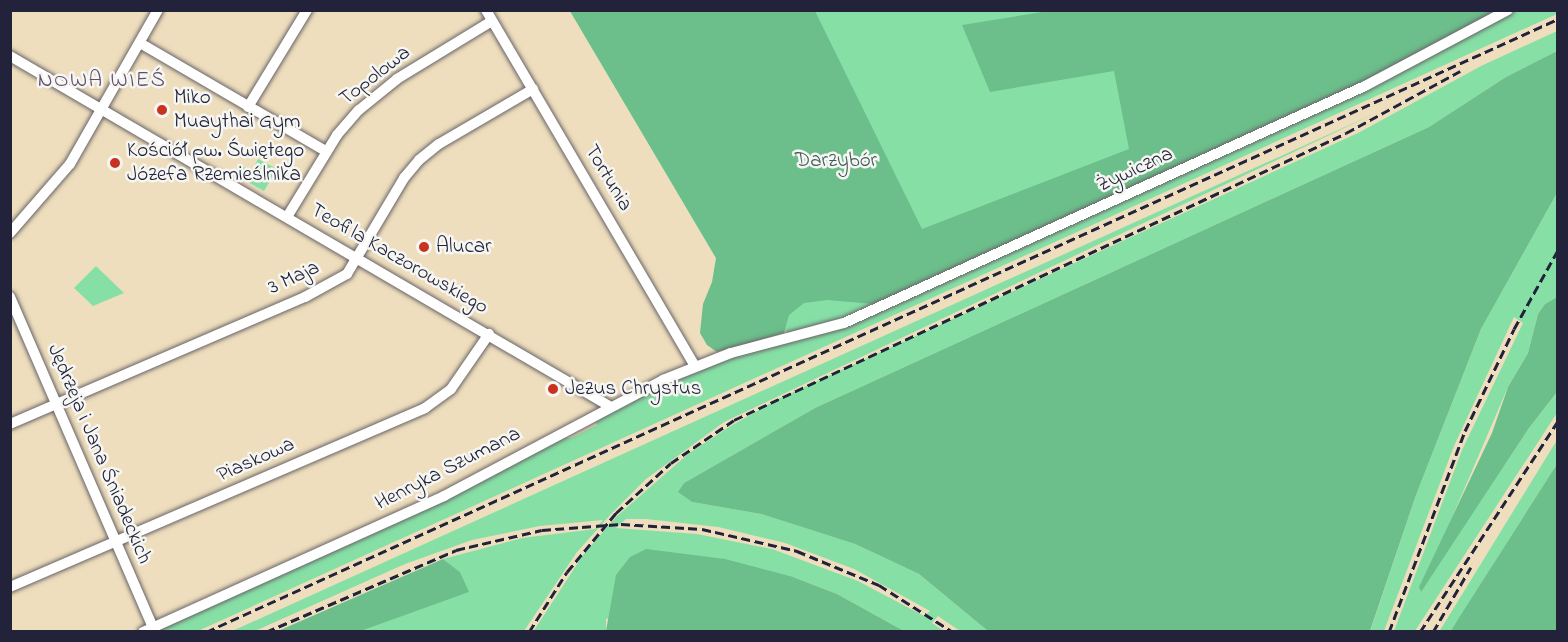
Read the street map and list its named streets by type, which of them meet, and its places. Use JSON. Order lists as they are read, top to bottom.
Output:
{
  "streets": {
    "street": [
      "Topolowa",
      "Żywiczna",
      "Tortunia",
      "Teofila Kaczorowskiego",
      "3 Maja",
      "Jędrzeja i Jana Śniadeckich",
      "Piaskowa",
      "Henryka Szumana"
    ]
  },
  "crossings": [
    ["Topolowa", "Tortunia"],
    ["Topolowa", "Teofila Kaczorowskiego"],
    ["Żywiczna", "Henryka Szumana"],
    ["Tortunia", "3 Maja"],
    ["Tortunia", "Henryka Szumana"],
    ["Teofila Kaczorowskiego", "3 Maja"],
    ["Teofila Kaczorowskiego", "Piaskowa"],
    ["Teofila Kaczorowskiego", "Henryka Szumana"],
    ["3 Maja", "Jędrzeja i Jana Śniadeckich"],
    ["Jędrzeja i Jana Śniadeckich", "Piaskowa"],
    ["Jędrzeja i Jana Śniadeckich", "Henryka Szumana"]
  ],
  "districts": ["NOWA WIEŚ"],
  "parks": ["Darzybór"],
  "places": [
    "Miko Muaythai Gym",
    "Kościół pw. Świętego Józefa Rzemieślnika",
    "Alucar",
    "Jezus Chrystus"
  ]
}
